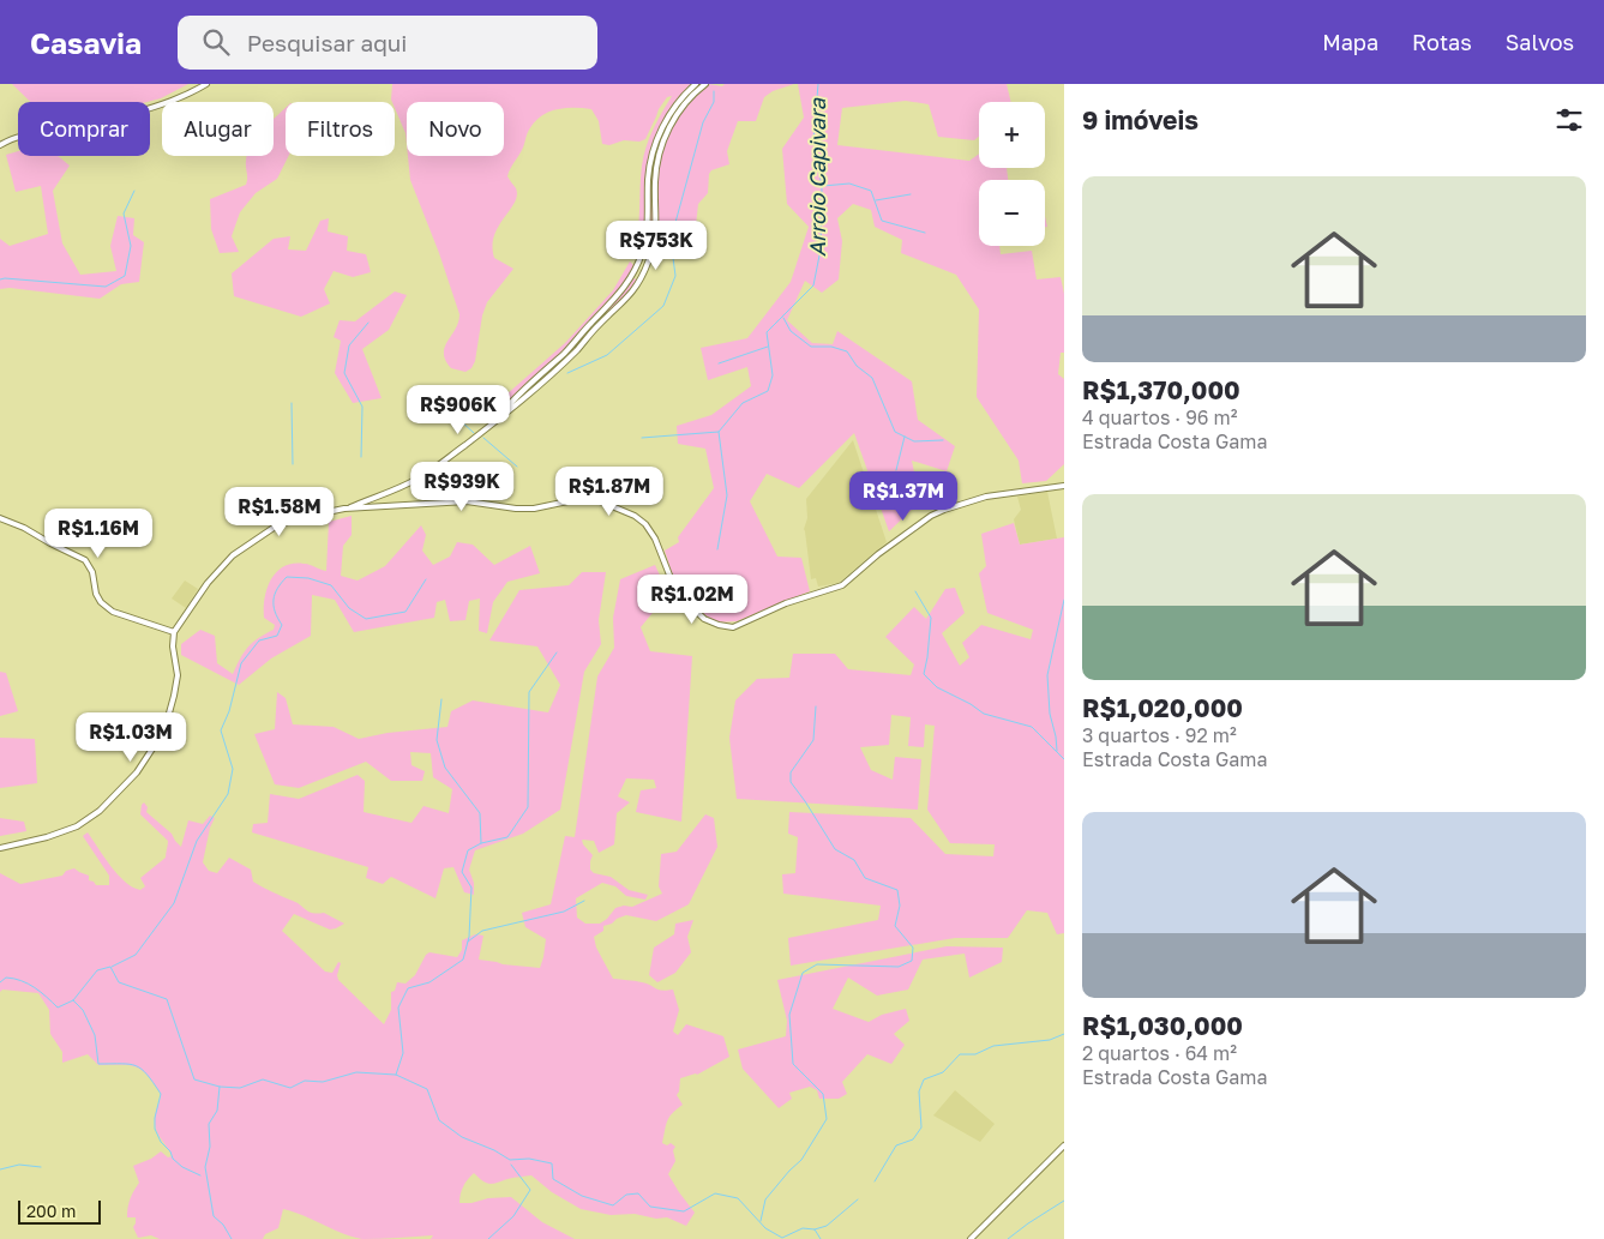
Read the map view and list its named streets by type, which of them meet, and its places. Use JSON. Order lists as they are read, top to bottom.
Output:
{
  "water": ["Arroio Capivara"],
  "scale_bar": "200 m",
  "page": {
    "header": "Casavia",
    "search": "Pesquisar aqui",
    "nav": ["Mapa", "Rotas", "Salvos"],
    "heading": "9 imóveis",
    "map_buttons": ["+", "−"],
    "chip": [
      "Comprar",
      "Alugar",
      "Filtros",
      "Novo"
    ],
    "list": [
      {
        "name": "R$1,370,000",
        "note": "4 quartos · 96 m² · Estrada Costa Gama"
      },
      {
        "name": "R$1,020,000",
        "note": "3 quartos · 92 m² · Estrada Costa Gama"
      },
      {
        "name": "R$1,030,000",
        "note": "2 quartos · 64 m² · Estrada Costa Gama"
      }
    ],
    "price": [
      "R$753K",
      "R$906K",
      "R$939K",
      "R$1.87M",
      "R$1.37M",
      "R$1.58M",
      "R$1.16M",
      "R$1.02M",
      "R$1.03M"
    ],
    "scale": "200 m"
  }
}
